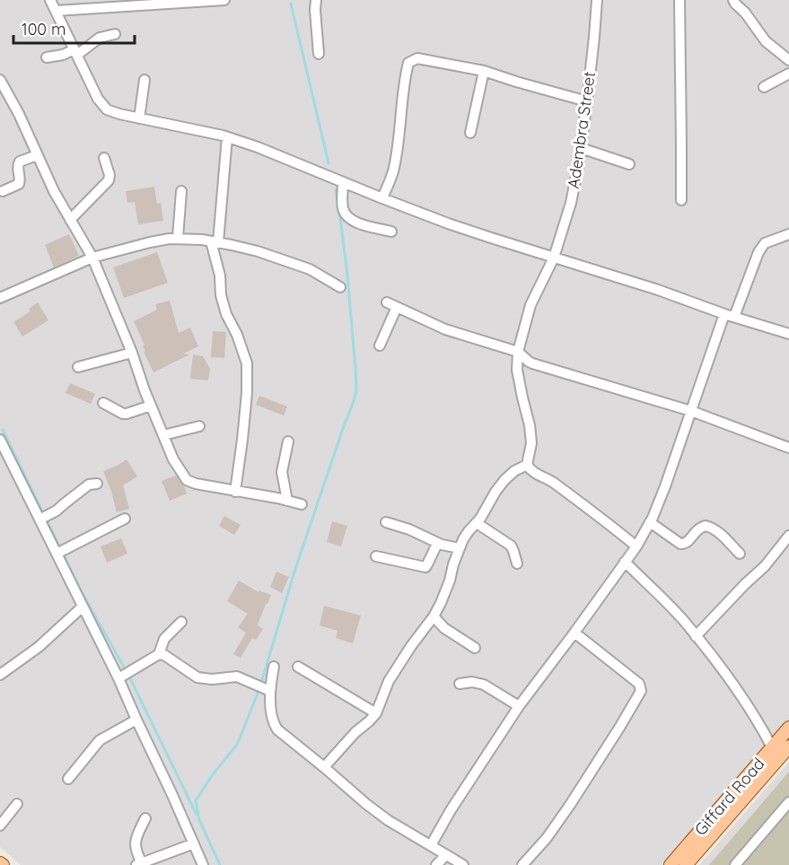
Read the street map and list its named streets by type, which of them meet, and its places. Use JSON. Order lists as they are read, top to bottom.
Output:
{
  "streets": {
    "main road": ["Giffard Road"],
    "street": ["Adembra Street"]
  },
  "scale_bar": "100 m"
}
